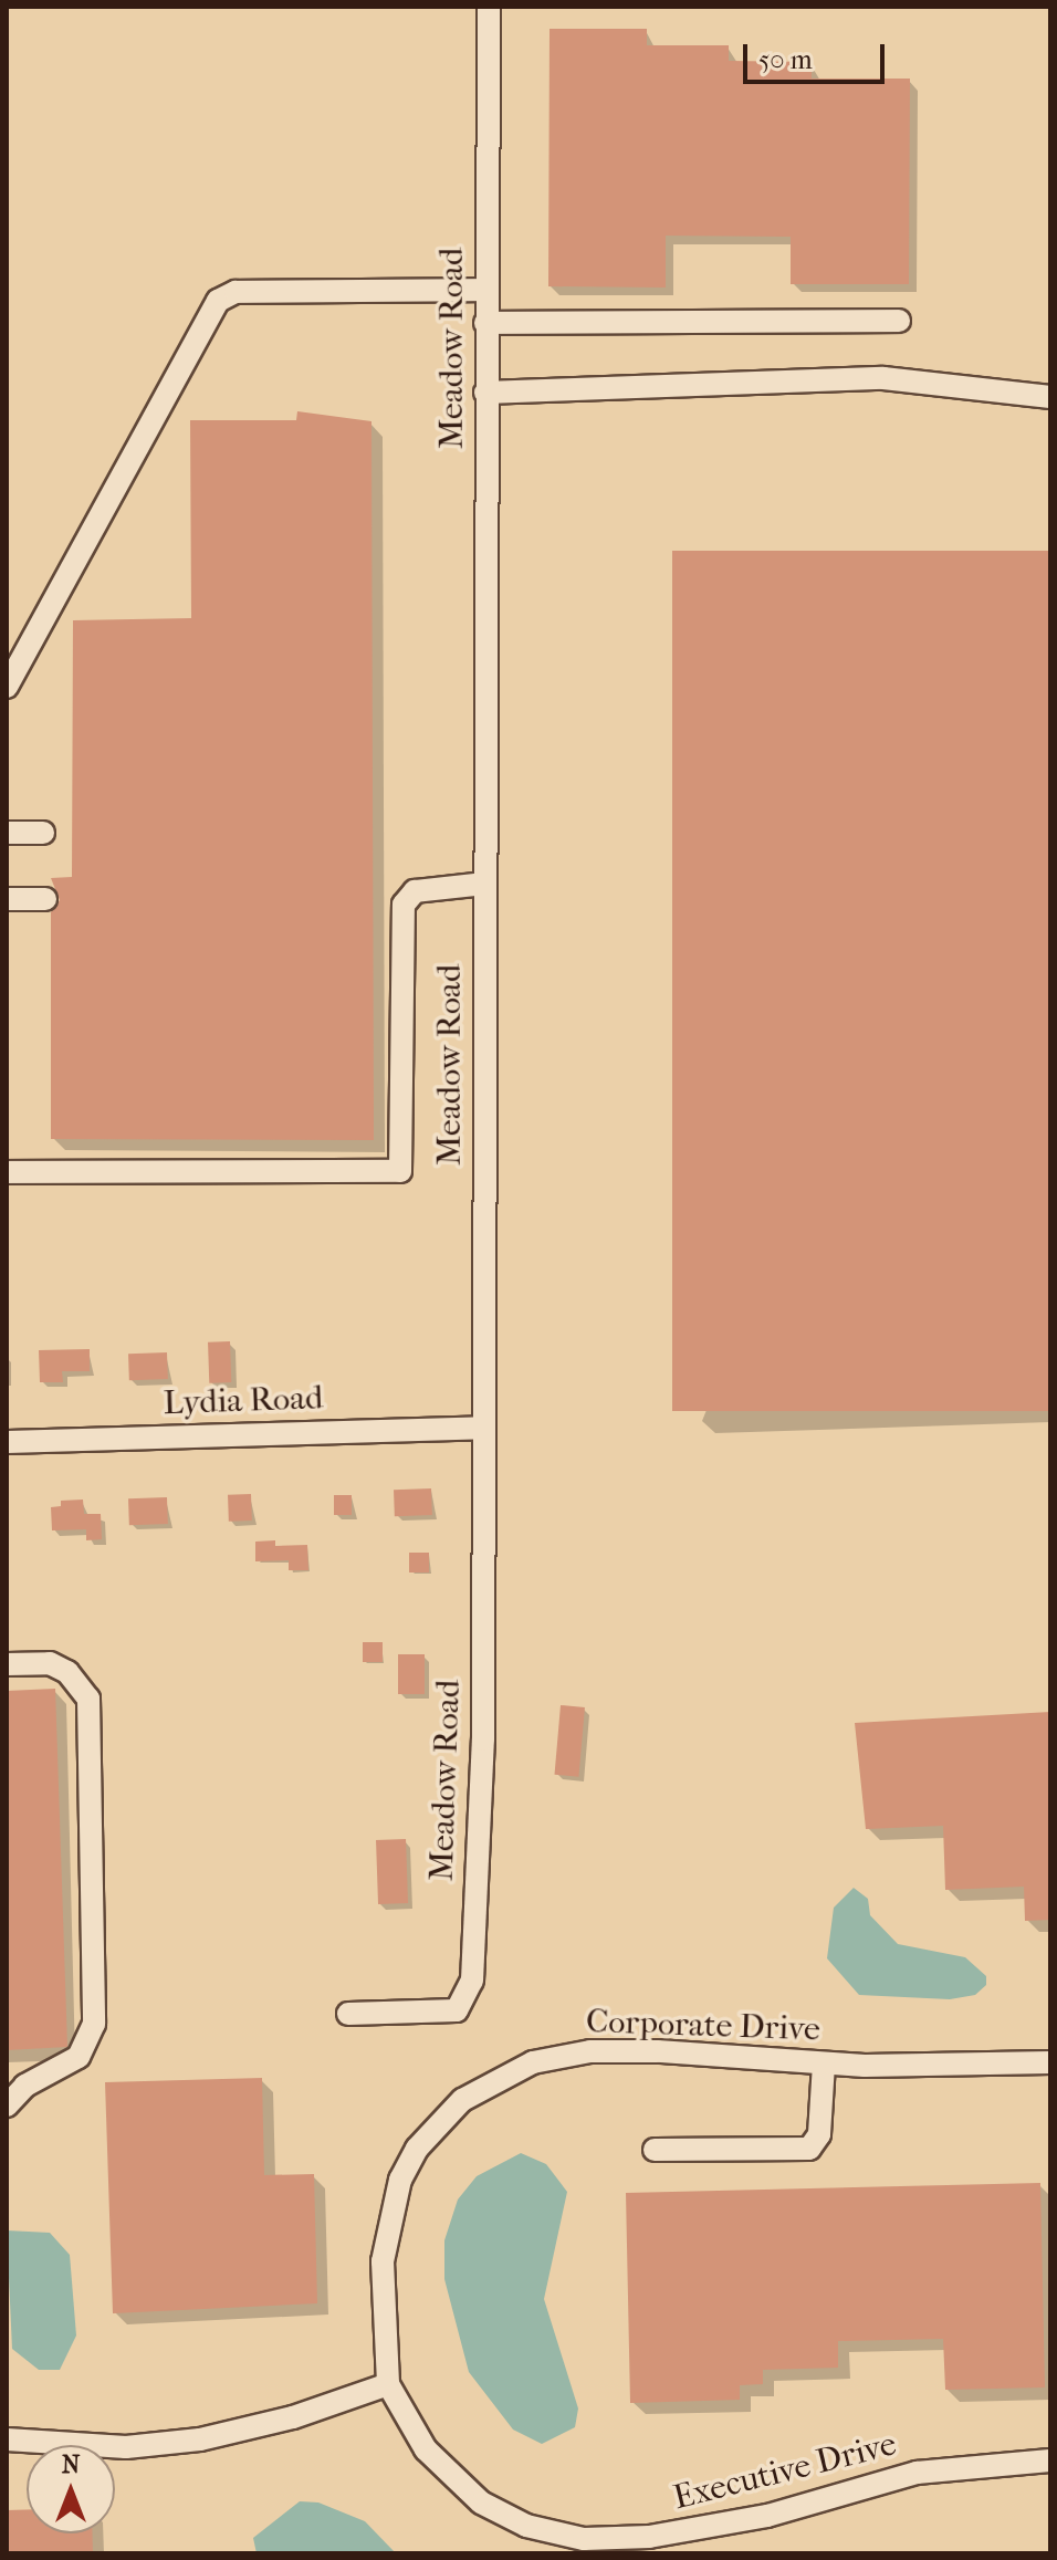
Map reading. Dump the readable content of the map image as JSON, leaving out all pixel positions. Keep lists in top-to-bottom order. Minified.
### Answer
{"streets":{"street":["Meadow Road","Lydia Road","Corporate Drive","Executive Drive"]},"crossings":[["Meadow Road","Lydia Road"],["Corporate Drive","Executive Drive"]],"scale_bar":"50 m","north":"top"}
